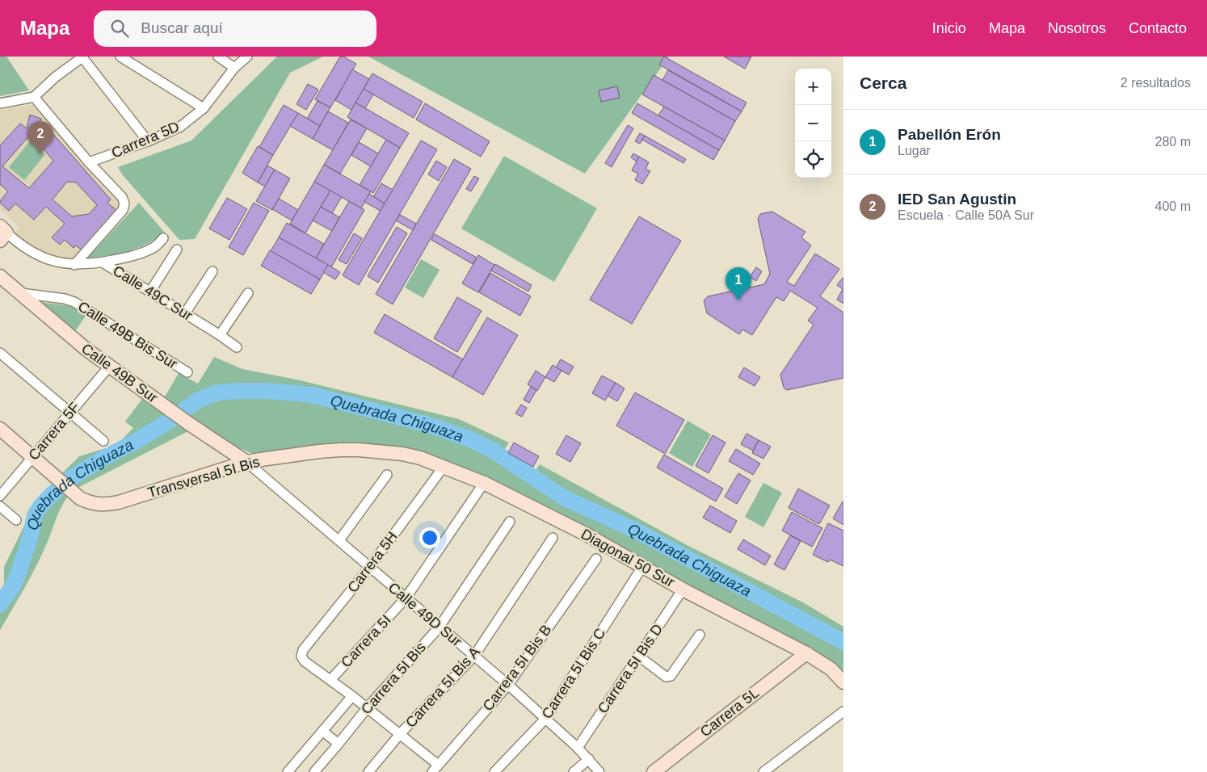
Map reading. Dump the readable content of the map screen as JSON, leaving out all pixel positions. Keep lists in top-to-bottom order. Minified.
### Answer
{"streets":{"street":["Carrera 5D","Calle 49C Sur","Calle 49B Bis Sur","Calle 49B Sur","Carrera 5F","Transversal 5I Bis","Diagonal 50 Sur","Carrera 5H","Calle 49D Sur","Carrera 5I","Carrera 5I Bis B","Carrera 5I Bis D","Carrera 5I Bis C","Carrera 5I Bis","Carrera 5I Bis A","Carrera 5L"]},"crossings":[["Calle 49B Bis Sur","Calle 49B Sur"],["Calle 49B Sur","Carrera 5F"],["Calle 49B Sur","Transversal 5I Bis"],["Calle 49B Sur","Calle 49D Sur"],["Carrera 5F","Transversal 5I Bis"],["Transversal 5I Bis","Diagonal 50 Sur"],["Transversal 5I Bis","Calle 49D Sur"],["Diagonal 50 Sur","Carrera 5H"],["Diagonal 50 Sur","Carrera 5I"],["Diagonal 50 Sur","Carrera 5I Bis D"],["Diagonal 50 Sur","Carrera 5I Bis C"],["Diagonal 50 Sur","Carrera 5L"],["Carrera 5H","Calle 49D Sur"],["Carrera 5H","Carrera 5I"],["Calle 49D Sur","Carrera 5I"],["Calle 49D Sur","Carrera 5I Bis B"],["Calle 49D Sur","Carrera 5I Bis D"],["Calle 49D Sur","Carrera 5I Bis C"],["Calle 49D Sur","Carrera 5I Bis"],["Calle 49D Sur","Carrera 5I Bis A"]],"water":["Quebrada Chiguaza"],"page":{"header":"Mapa","search":"Buscar aquí","nav":["Inicio","Mapa","Nosotros","Contacto"],"heading":["Cerca","2 resultados"],"map_buttons":["+","−"],"list":[{"mark":"1","name":"Pabellón Erón","note":"Lugar","value":"280 m"},{"mark":"2","name":"IED San Agustin","note":"Escuela · Calle 50A Sur","value":"400 m"}],"pins":["2","1"]}}
